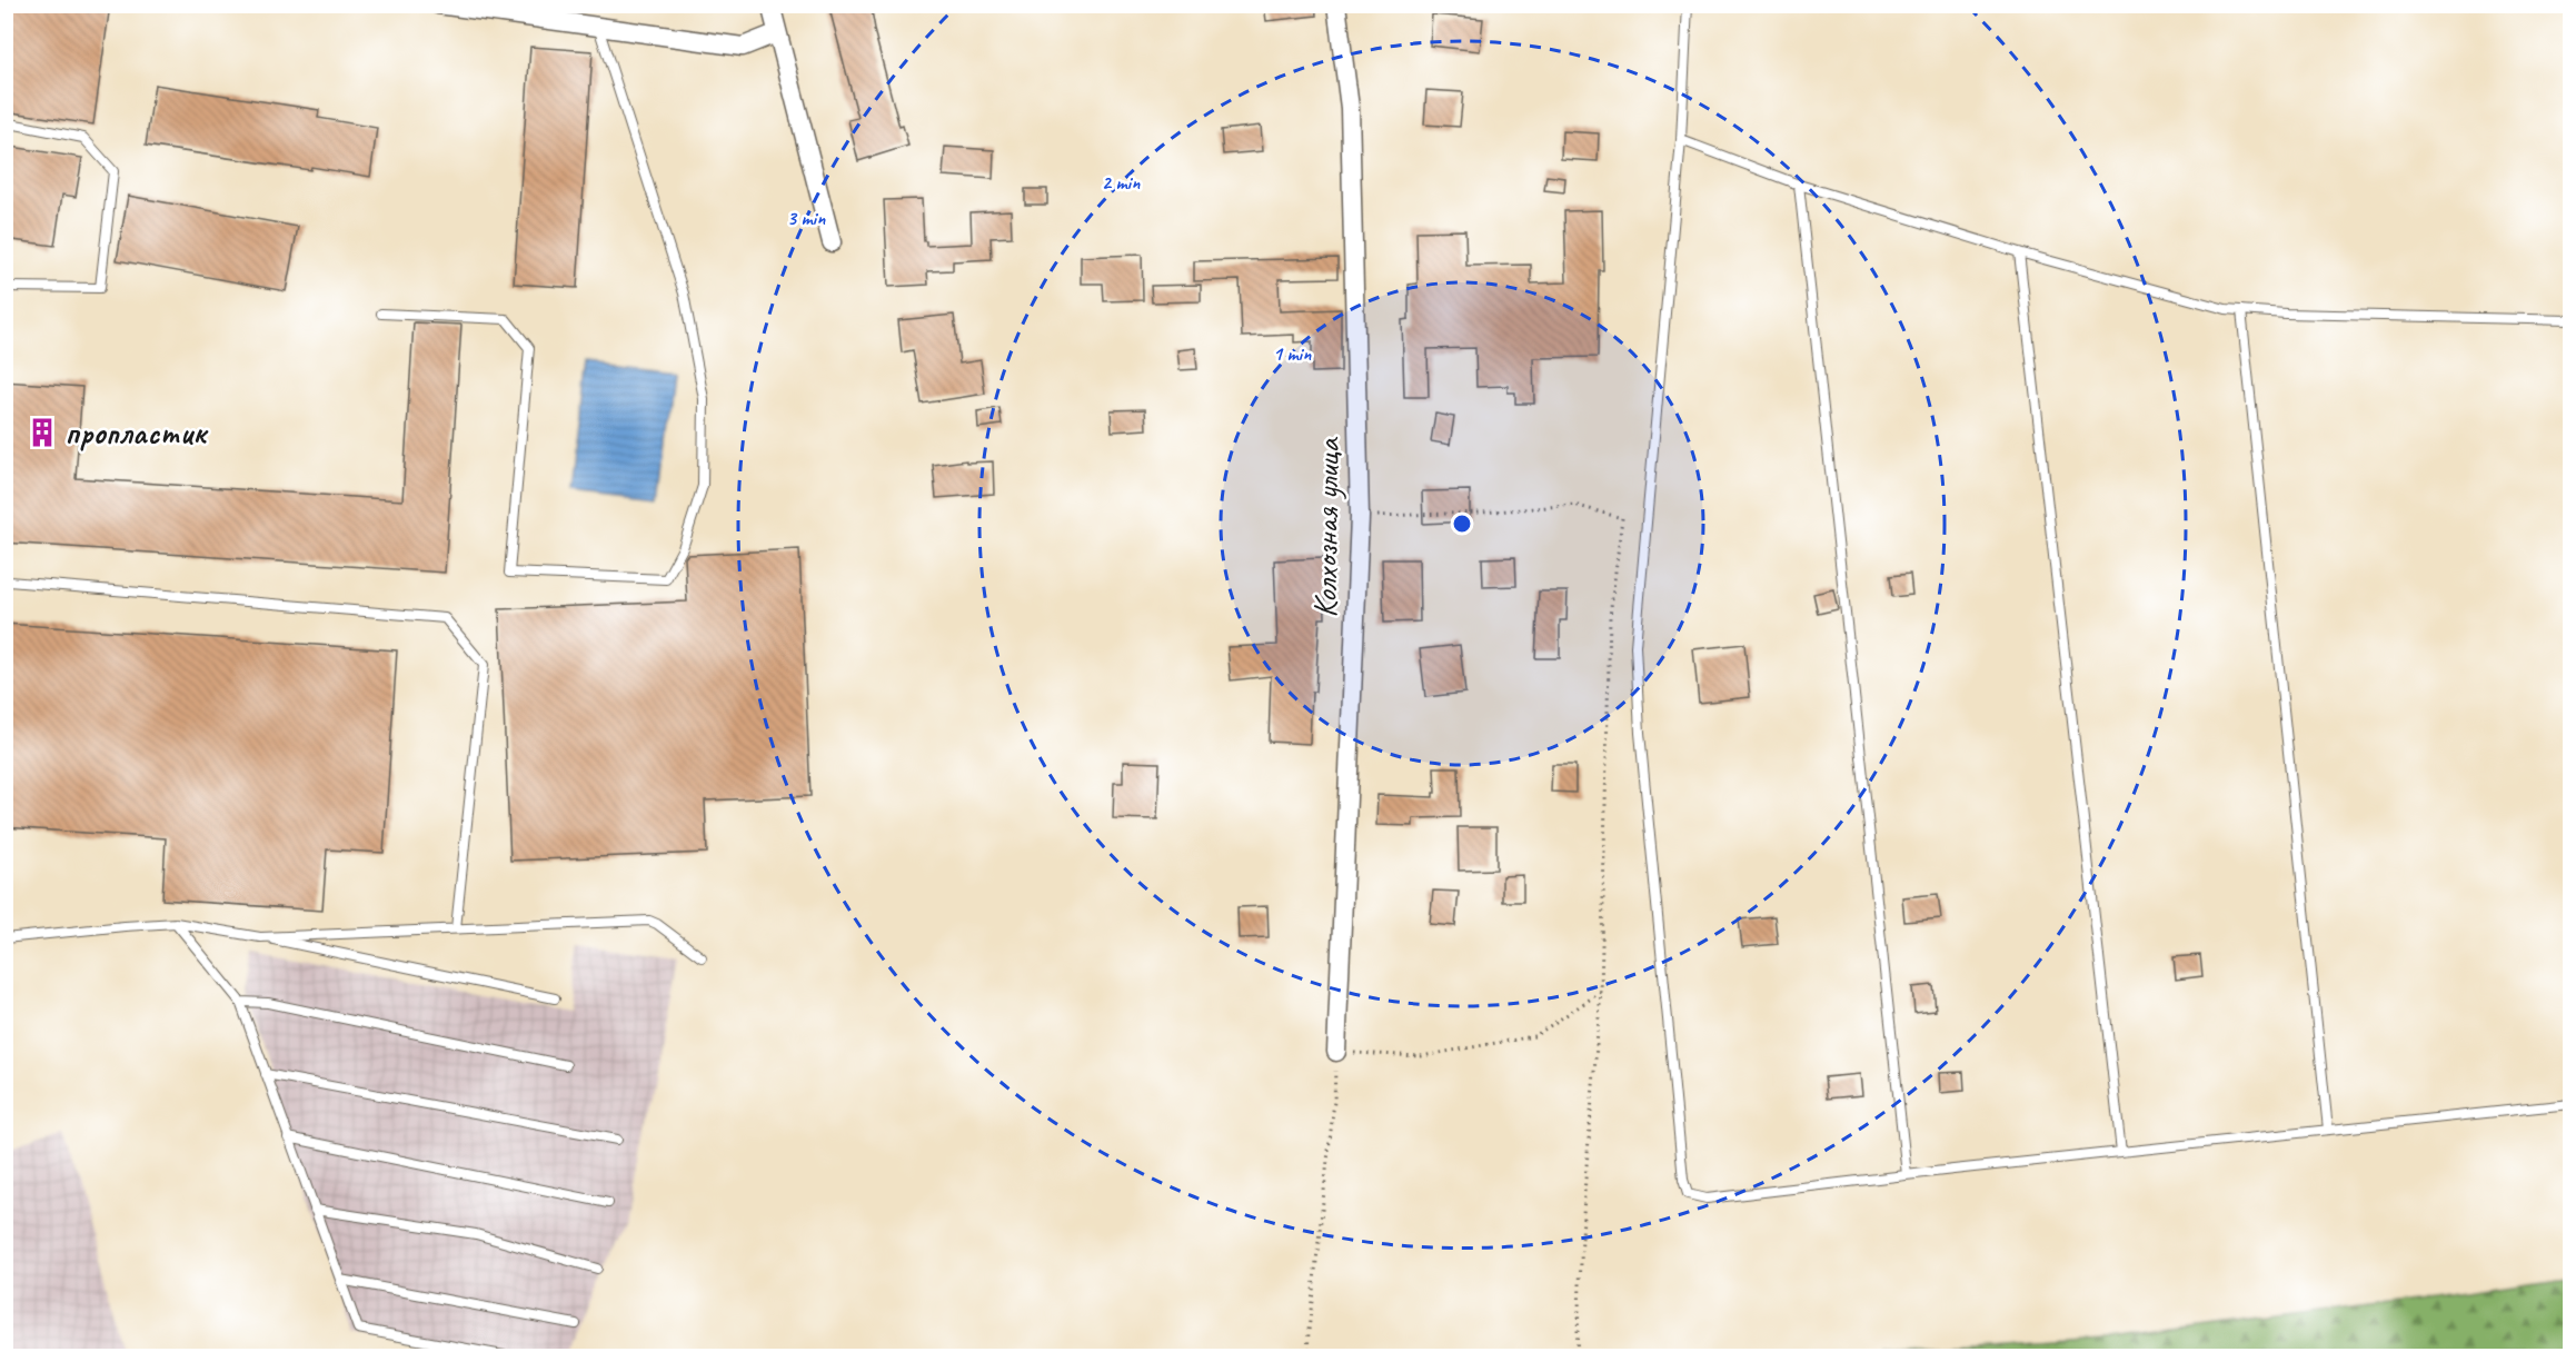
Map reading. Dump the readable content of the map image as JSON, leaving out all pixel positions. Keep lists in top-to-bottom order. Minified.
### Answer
{"streets":{"street":["Колхозная улица"]},"places":{"building":["пропластик"]},"rings":["2 min","3 min","1 min"]}
